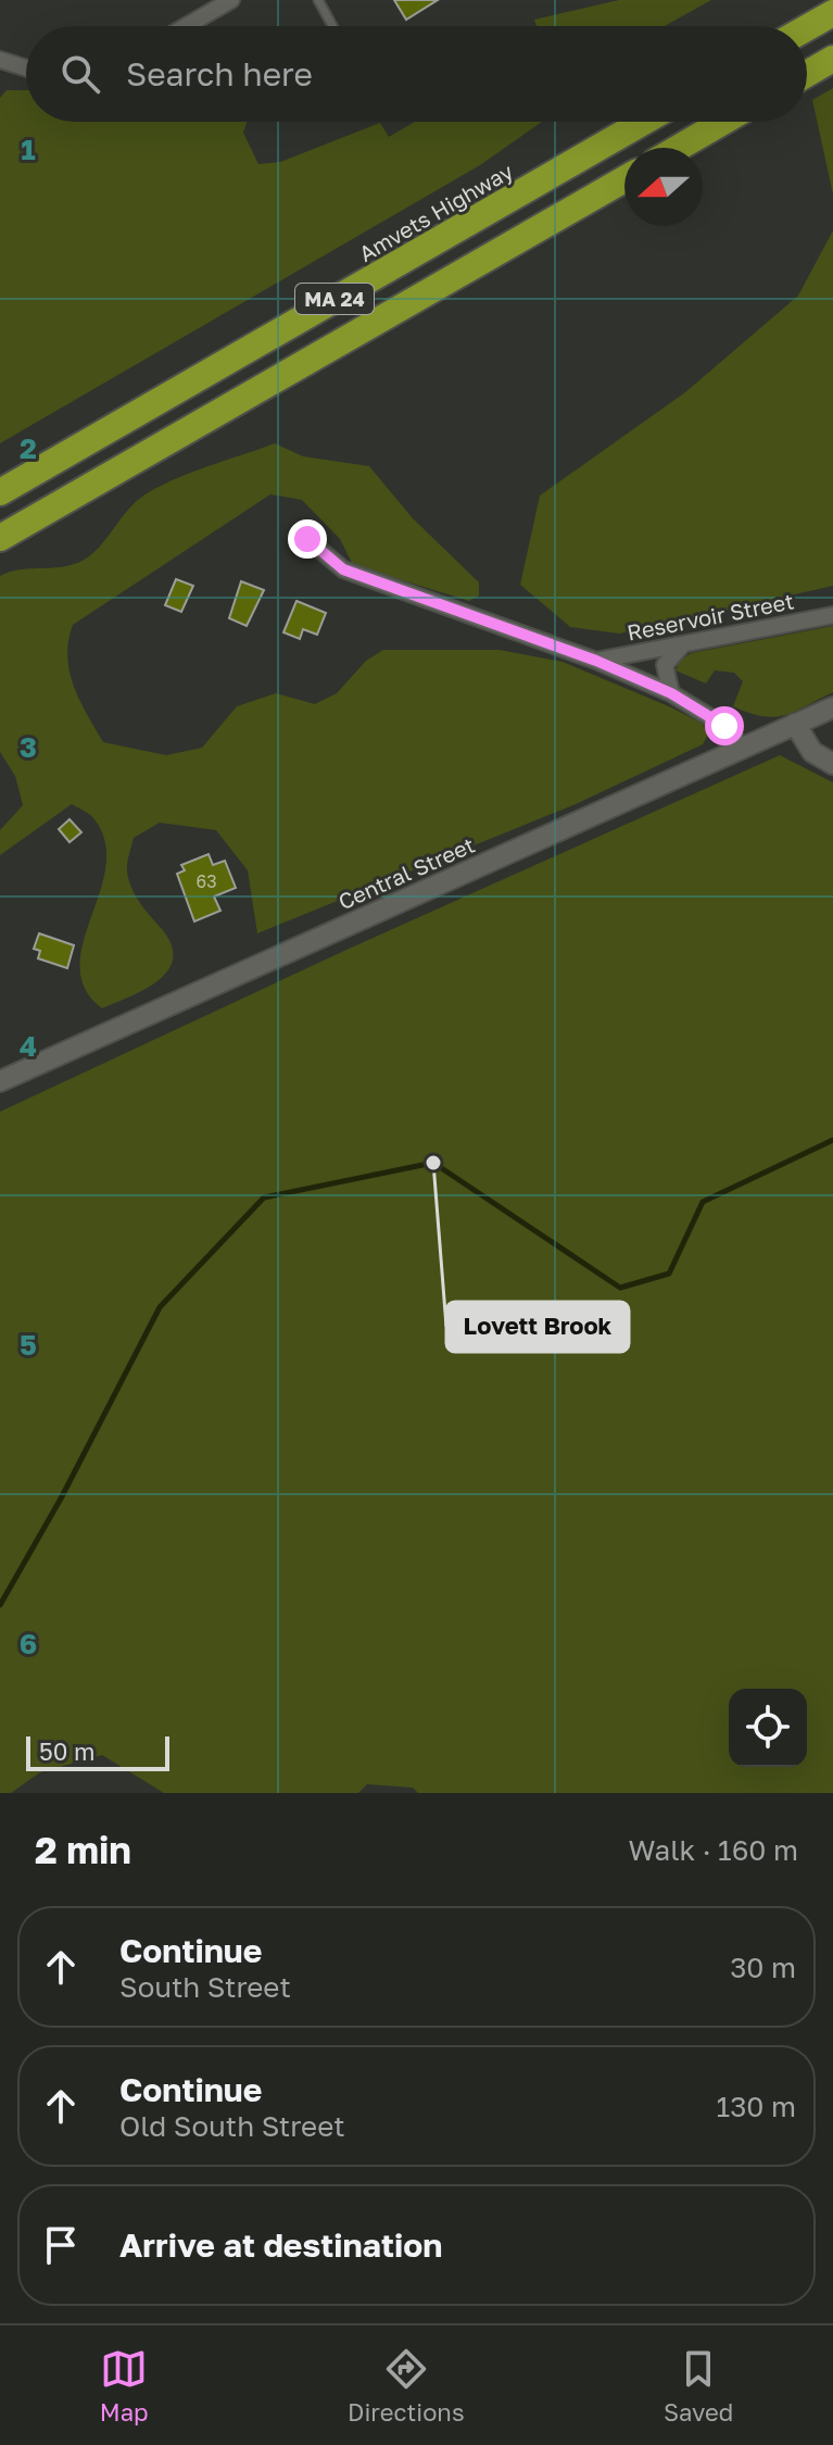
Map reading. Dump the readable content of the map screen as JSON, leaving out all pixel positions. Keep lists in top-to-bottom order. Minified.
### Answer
{"streets":{"highway":["Amvets Highway","MA 24"],"street":["Reservoir Street","Central Street"]},"places":["Lovett Brook"],"house_numbers":["63"],"scale_bar":"50 m","north":"left","page":{"search":"Search here","scale":"50 m","heading":["2 min","Walk · 160 m"],"list":[["Continue","South Street","30 m"],["Continue","Old South Street","130 m"],"Arrive at destination"],"nav":["Map","Directions","Saved"]},"grid":{"rows":["1","2","3","4","5","6"]}}
